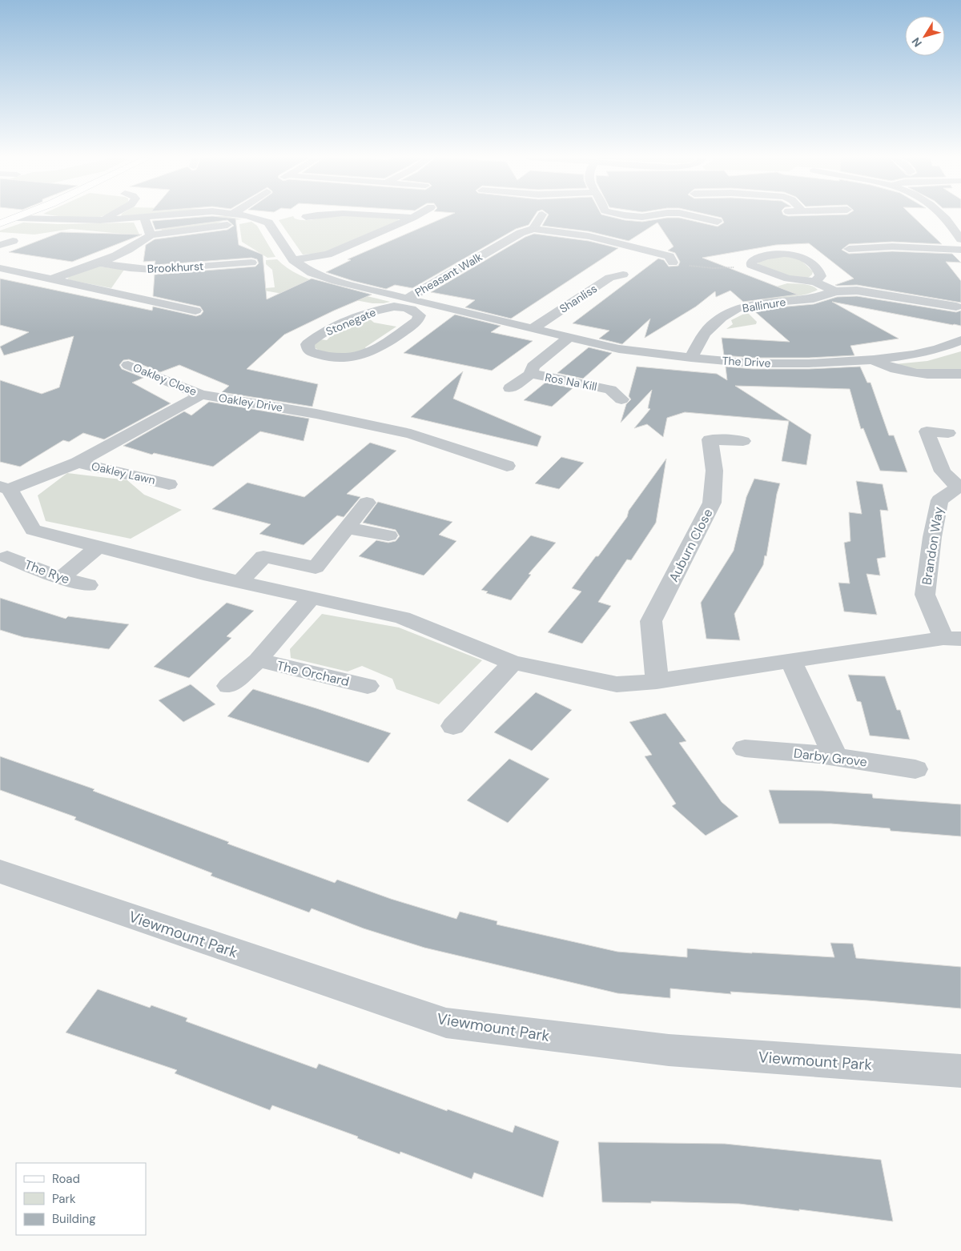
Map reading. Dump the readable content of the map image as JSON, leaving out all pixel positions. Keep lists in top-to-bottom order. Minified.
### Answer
{"streets":{"street":["Brookhurst","Pheasant Walk","Shanliss","Ballinure","Stonegate","The Drive","Oakley Close","Ros Na Kill","Oakley Drive","Oakley Lawn","Auburn Close","Brandon Way","The Rye","The Orchard","Darby Grove","Viewmount Park"]},"crossings":[["Pheasant Walk","Stonegate"],["Pheasant Walk","The Drive"],["Shanliss","The Drive"],["Ballinure","The Drive"],["Stonegate","The Drive"],["The Drive","Ros Na Kill"],["Oakley Close","Oakley Drive"],["Oakley Drive","Oakley Lawn"]],"legend":["Road","Park","Building"],"north":"bottom left"}
